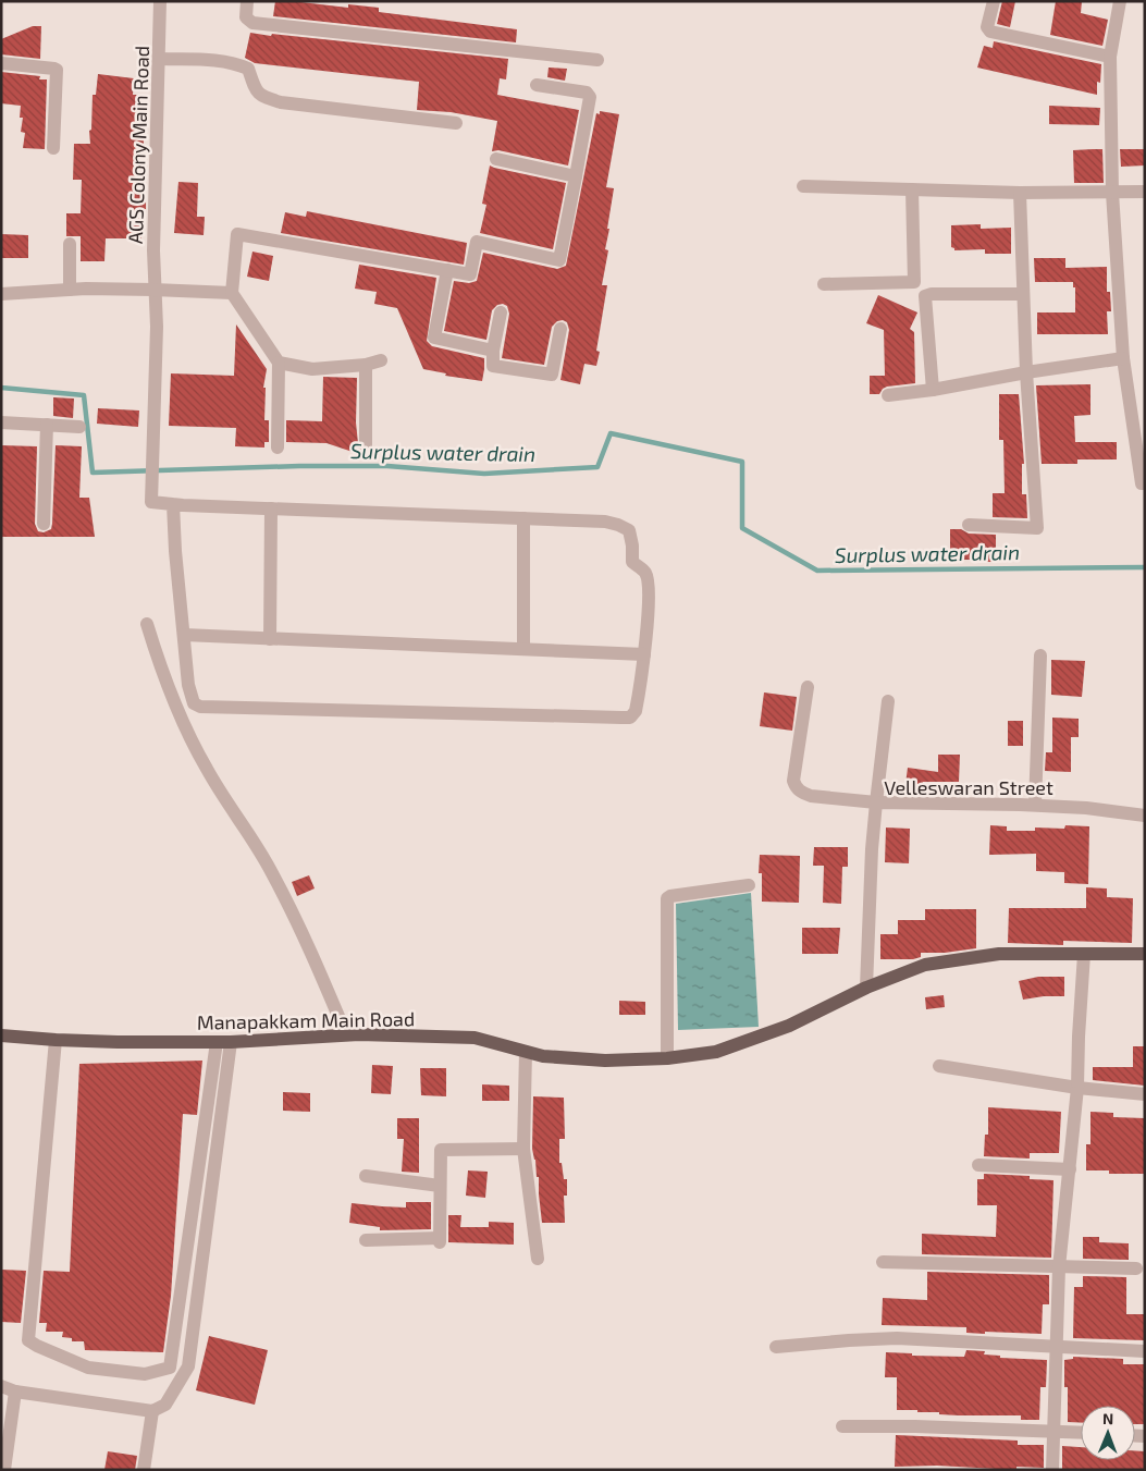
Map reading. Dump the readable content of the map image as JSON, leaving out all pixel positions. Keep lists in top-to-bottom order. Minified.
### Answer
{"streets":{"main road":["Manapakkam Main Road"],"street":["AGS Colony Main Road","Velleswaran Street"]},"crossings":[["Velleswaran Street","Manapakkam Main Road"]],"water":["Surplus water drain"],"north":"top"}
